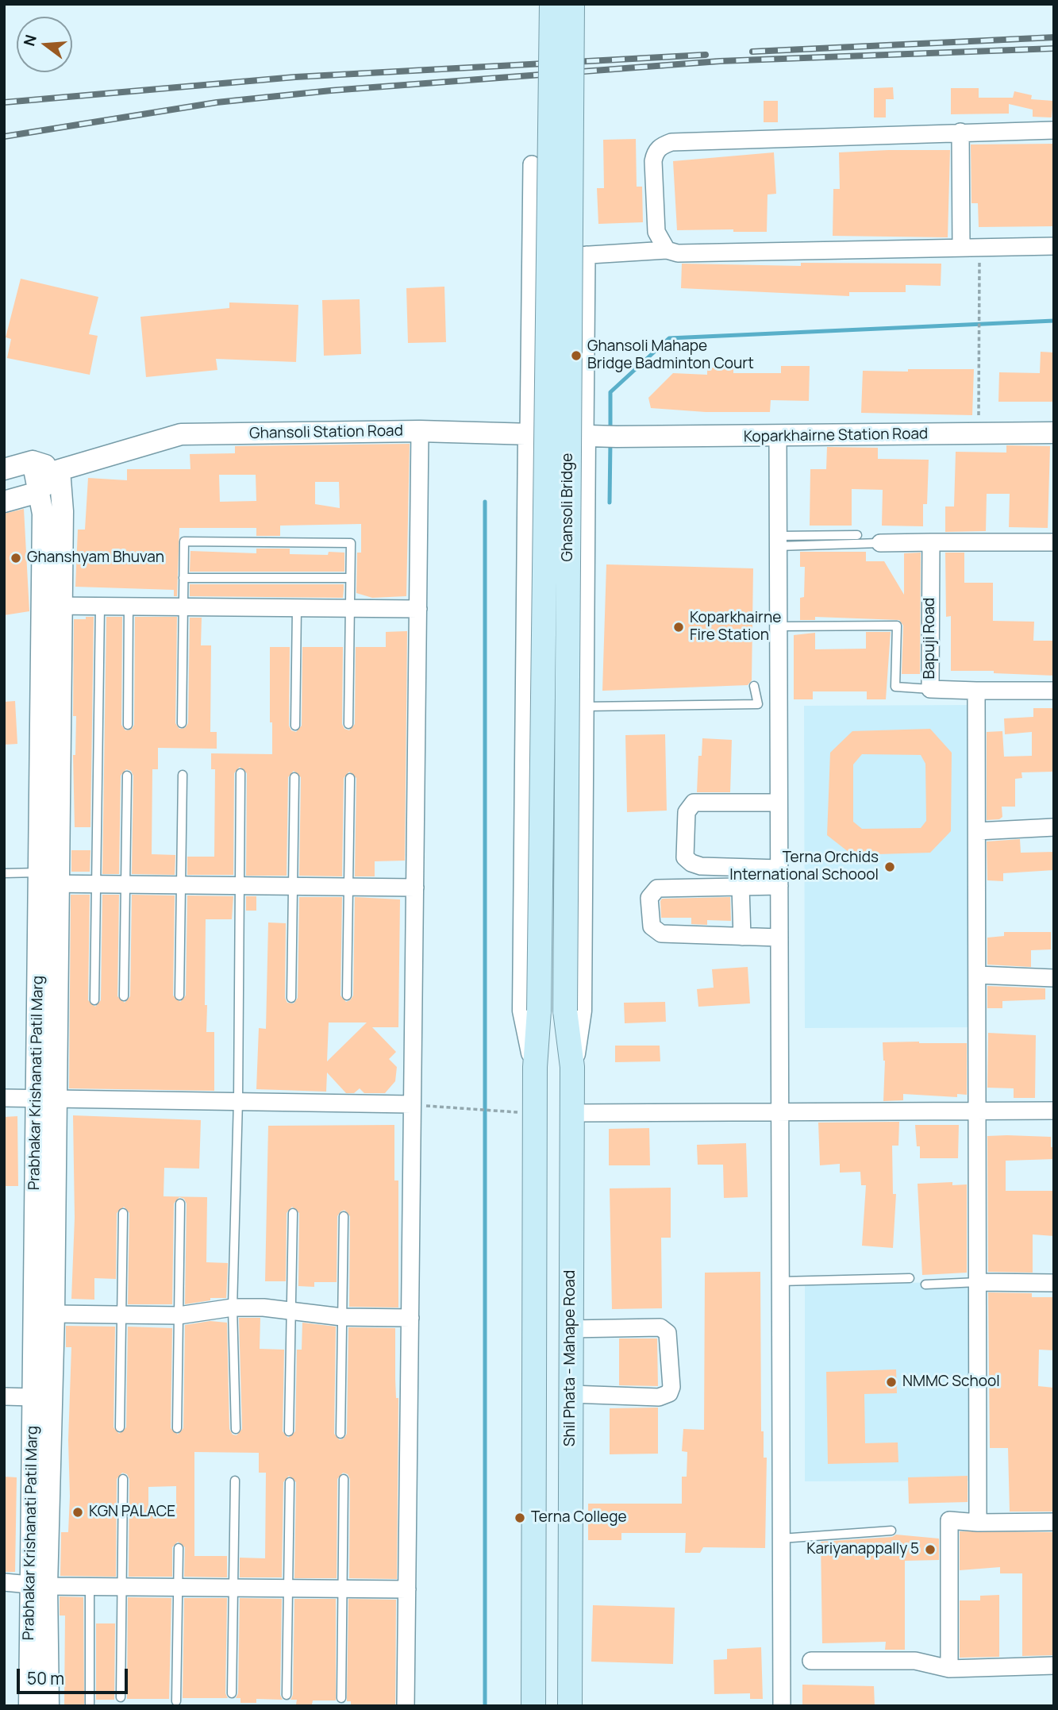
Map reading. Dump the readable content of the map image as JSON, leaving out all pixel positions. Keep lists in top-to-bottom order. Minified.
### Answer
{"streets":{"main road":["Ghansoli Bridge","Shil Phata - Mahape Road"],"street":["Ghansoli Station Road","Koparkhairne Station Road","Bapuji Road","Prabhakar Krishanati Patil Marg"]},"crossings":[["Ghansoli Station Road","Koparkhairne Station Road"],["Ghansoli Station Road","Prabhakar Krishanati Patil Marg"],["Ghansoli Bridge","Shil Phata - Mahape Road"]],"places":["Ghansoli Mahape Bridge Badminton Court","Ghanshyam Bhuvan","Koparkhairne Fire Station","Terna Orchids International Schoool","NMMC School","KGN PALACE","Terna College","Kariyanappally 5"],"scale_bar":"50 m","north":"left"}
